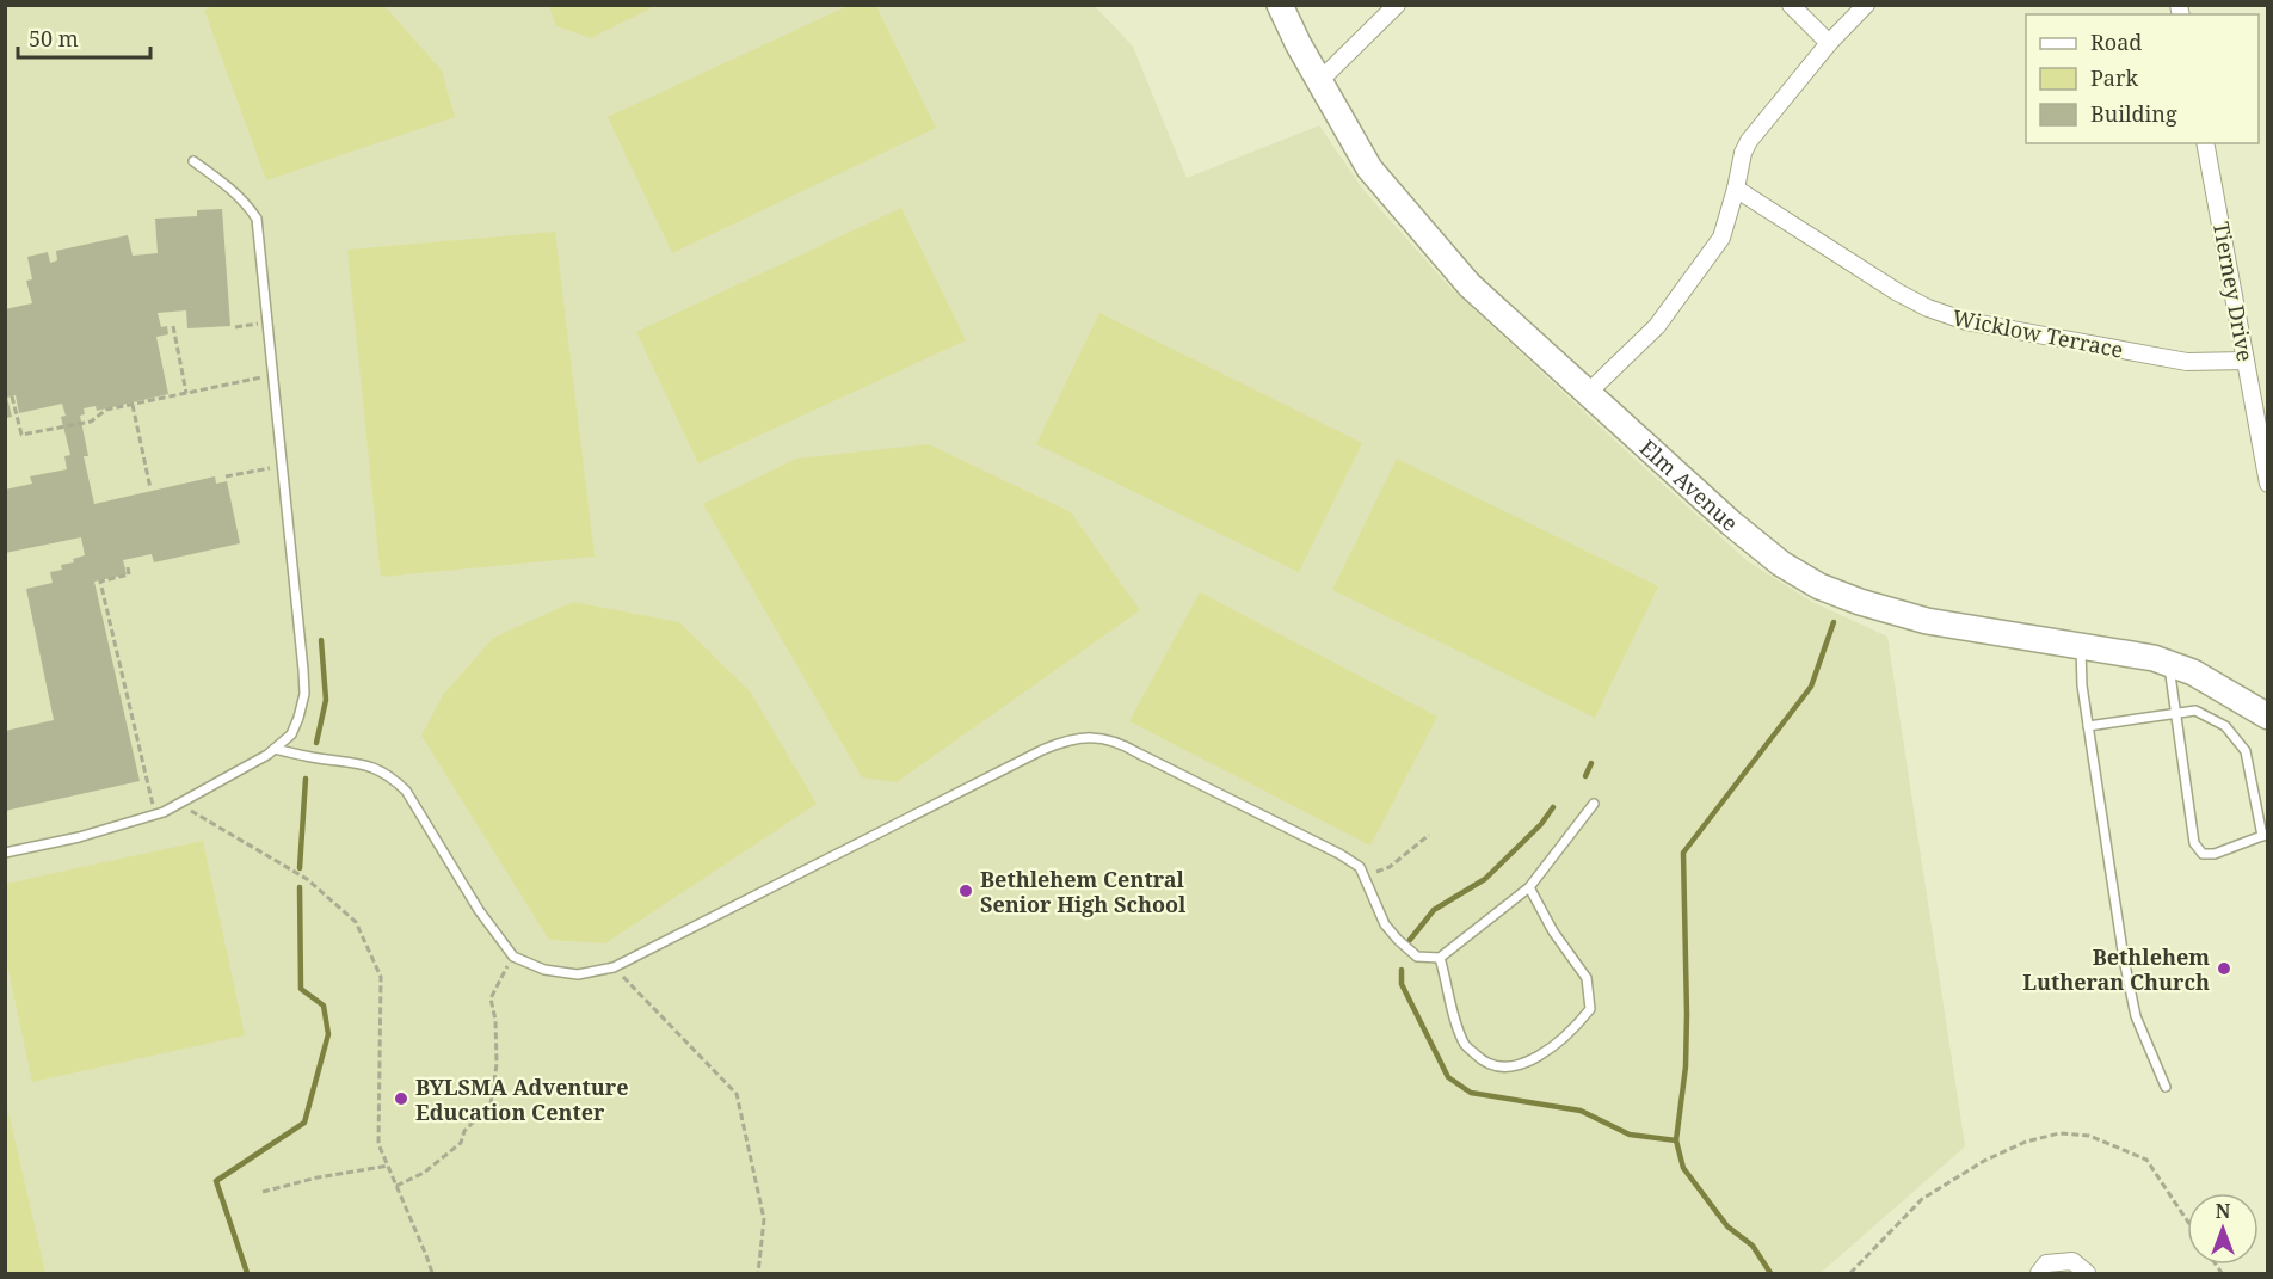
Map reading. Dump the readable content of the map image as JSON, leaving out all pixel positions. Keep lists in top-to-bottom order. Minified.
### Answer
{"streets":{"main road":["Elm Avenue"],"street":["Tierney Drive","Wicklow Terrace"]},"crossings":[["Tierney Drive","Wicklow Terrace"]],"places":["Bethlehem Central Senior High School","Bethlehem Lutheran Church","BYLSMA Adventure Education Center"],"legend":["Road","Park","Building"],"scale_bar":"50 m","north":"top"}
